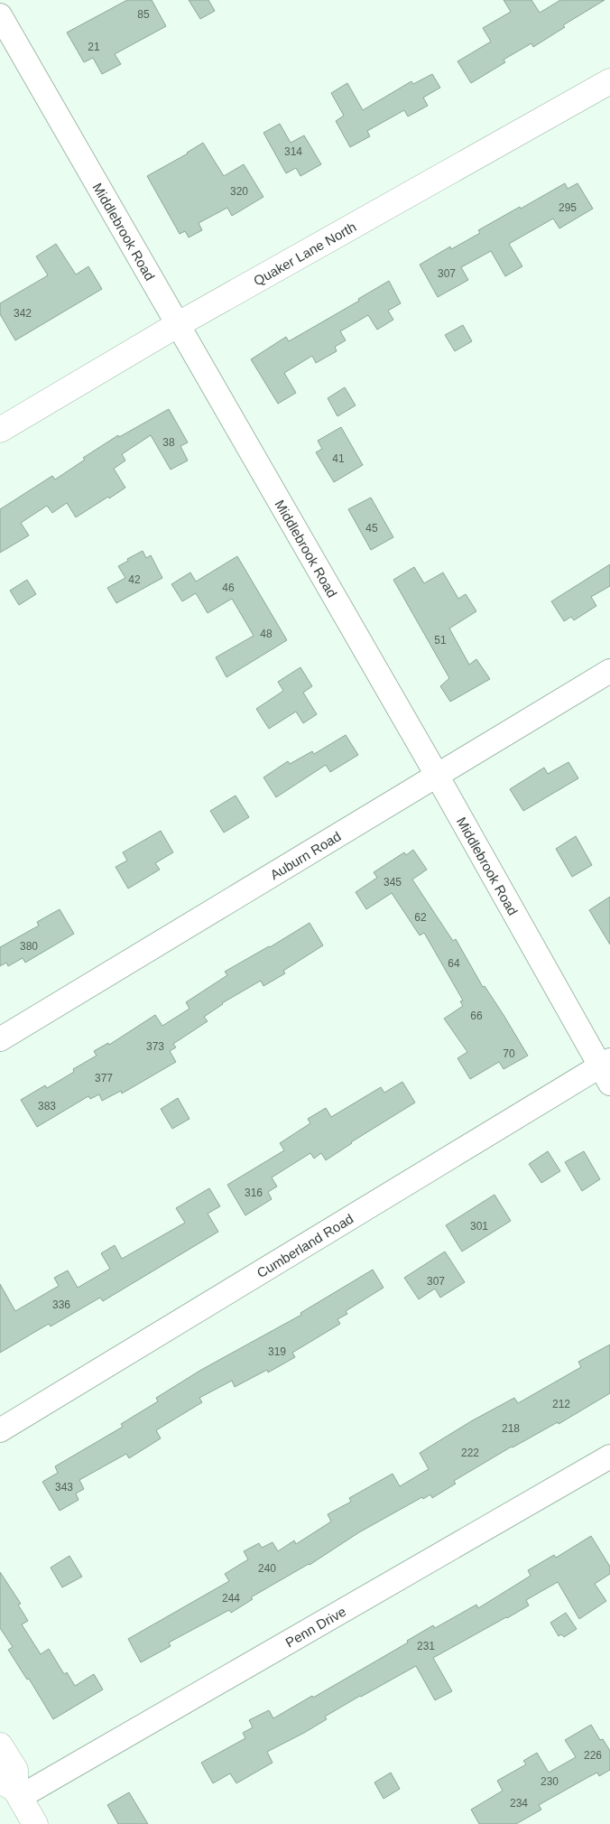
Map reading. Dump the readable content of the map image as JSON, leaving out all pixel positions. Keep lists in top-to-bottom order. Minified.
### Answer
{"streets":{"street":["Middlebrook Road","Quaker Lane North","Auburn Road","Cumberland Road","Penn Drive"]},"crossings":[["Middlebrook Road","Quaker Lane North"],["Middlebrook Road","Auburn Road"],["Middlebrook Road","Cumberland Road"]],"house_numbers":["85","21","314","320","295","307","342","38","41","45","42","46","48","51","345","62","380","64","66","373","70","377","383","316","301","307","336","319","212","218","222","343","240","244","231","226","230","234"]}
